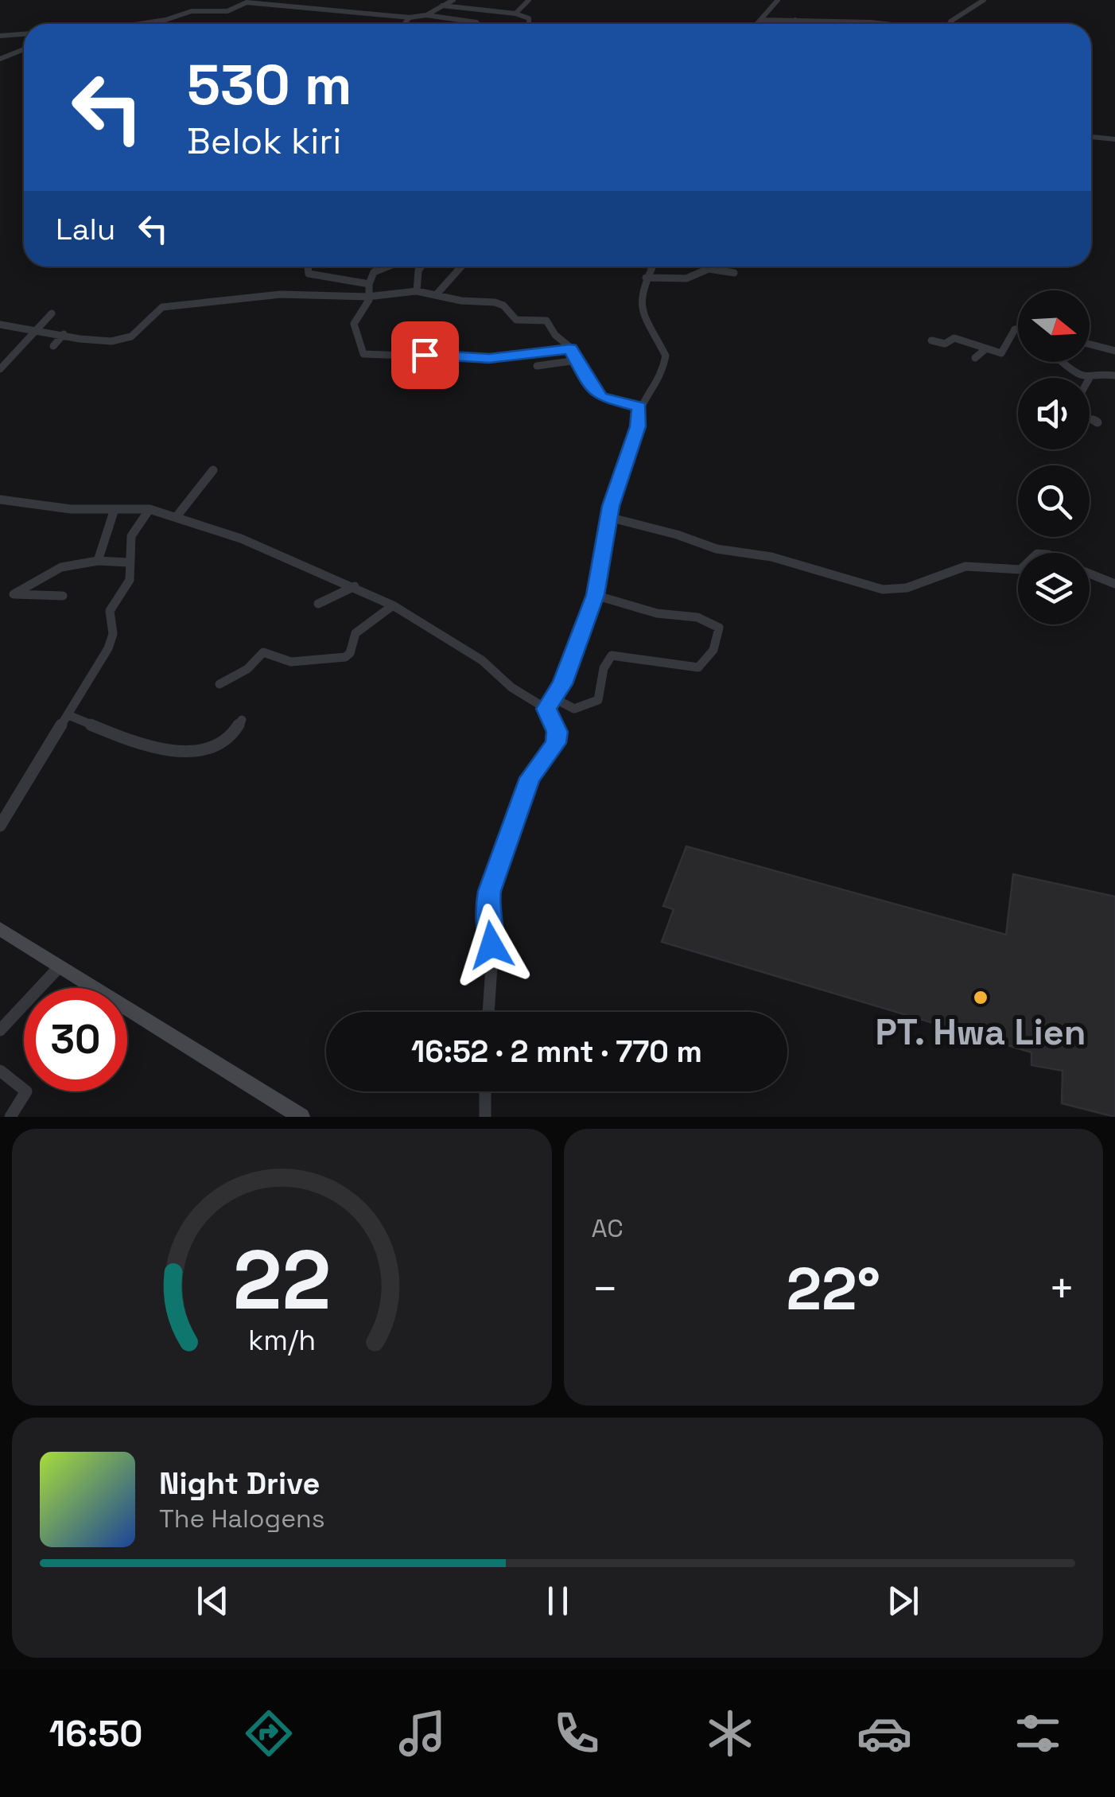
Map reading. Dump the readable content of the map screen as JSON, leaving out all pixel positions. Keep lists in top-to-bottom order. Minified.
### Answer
{"places":["PT. Hwa Lien"],"north":"right","page":{"turn":["530 m","Belok kiri"],"then":"Lalu","limit":"30","trip":"16:52 · 2 mnt · 770 m","tile":"AC","heat":["−","22°","+"],"song":["Night Drive","The Halogens"],"tabs":"16:50","gauge":["22","km/h"]}}
